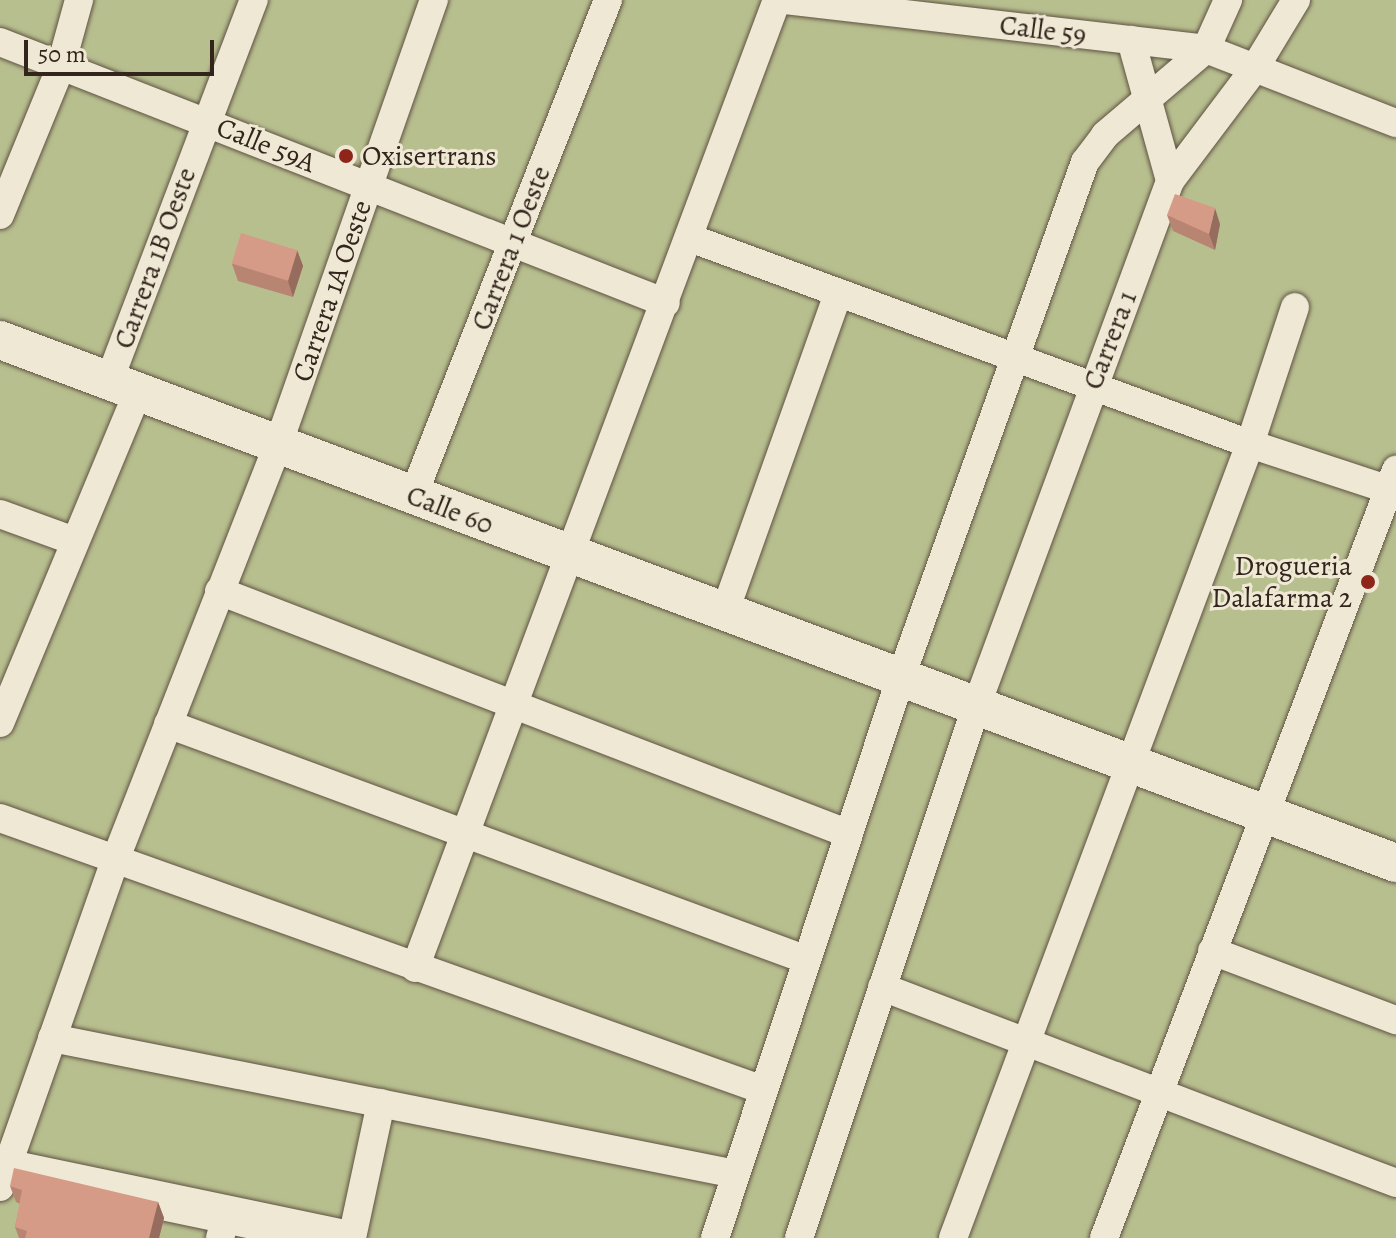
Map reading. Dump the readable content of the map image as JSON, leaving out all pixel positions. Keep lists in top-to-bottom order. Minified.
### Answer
{"streets":{"street":["Calle 59","Calle 59A","Carrera 1 Oeste","Carrera 1B Oeste","Carrera 1A Oeste","Carrera 1","Calle 60"]},"crossings":[["Calle 59","Carrera 1"],["Calle 59A","Carrera 1 Oeste"],["Calle 59A","Carrera 1B Oeste"],["Calle 59A","Carrera 1A Oeste"],["Carrera 1 Oeste","Calle 60"],["Carrera 1B Oeste","Calle 60"],["Carrera 1A Oeste","Calle 60"],["Carrera 1","Calle 60"]],"places":["Oxisertrans","Drogueria Dalafarma 2"],"scale_bar":"50 m"}
